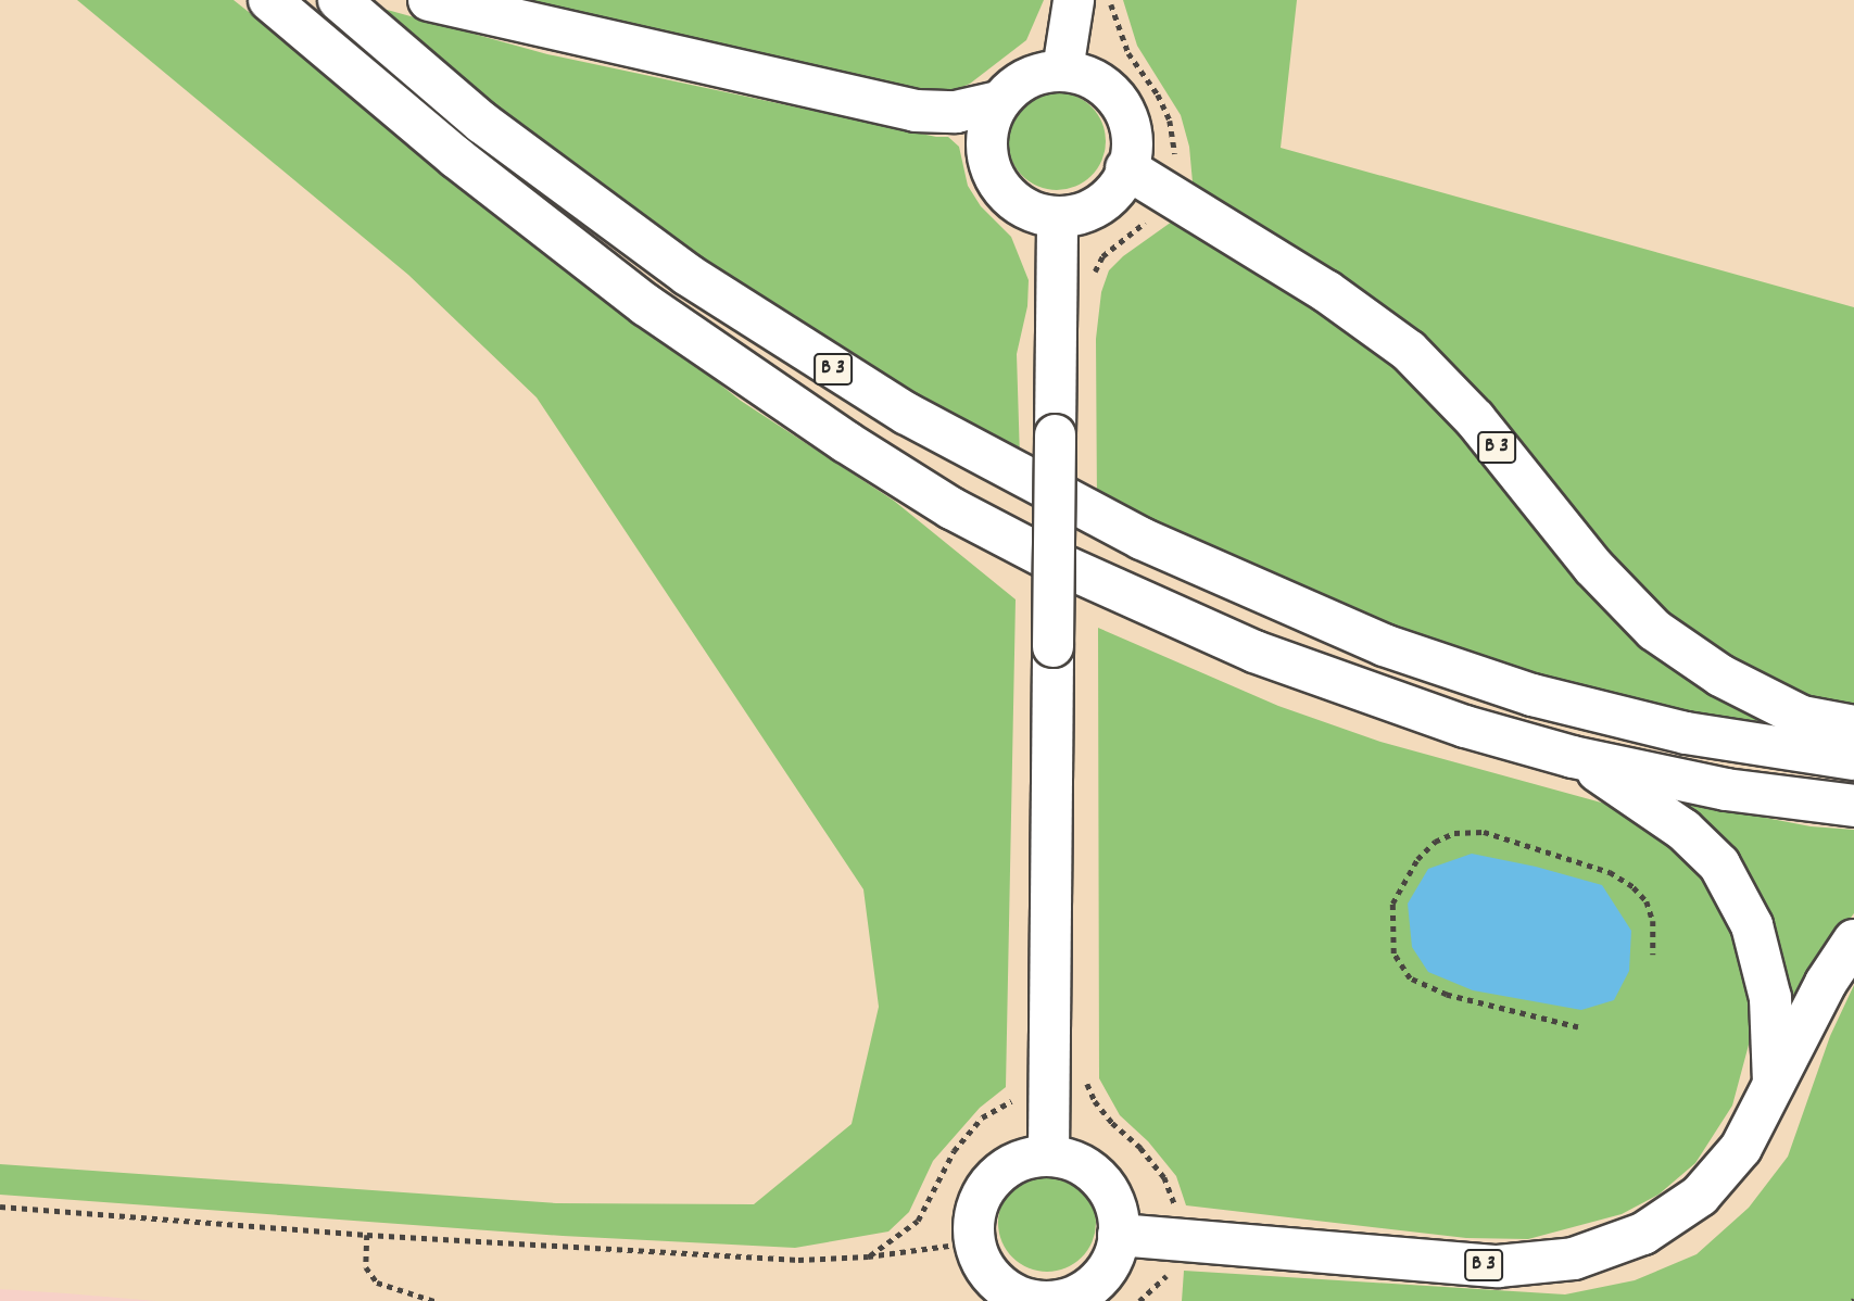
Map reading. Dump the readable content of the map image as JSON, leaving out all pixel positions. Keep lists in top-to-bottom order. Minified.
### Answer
{"streets":{"highway":["B 3"]}}
